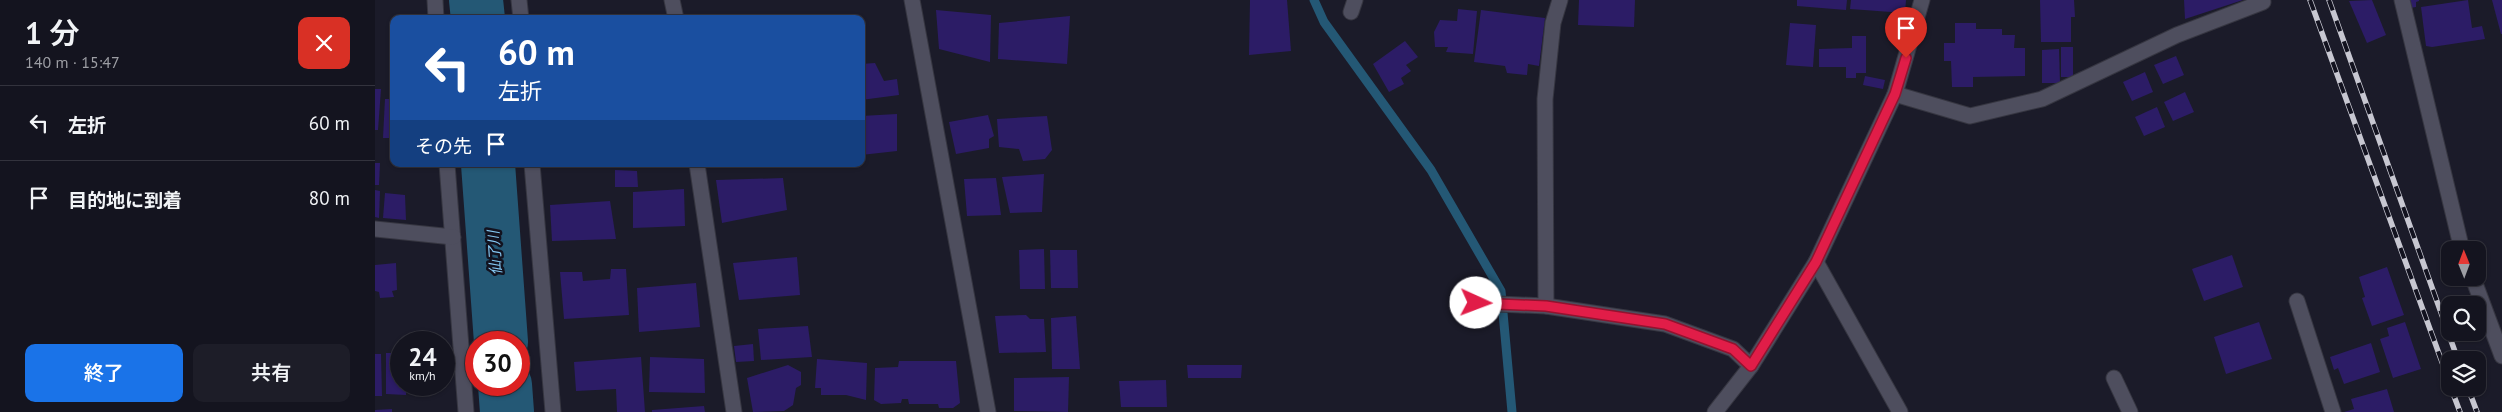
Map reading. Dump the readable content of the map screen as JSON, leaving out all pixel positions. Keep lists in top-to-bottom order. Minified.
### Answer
{"water":["仙了川"],"north":"top","page":{"heading":["1 分","140 m · 15:47"],"turn":["60 m","左折"],"list":[{"name":"左折","value":"60 m"},{"name":"目的地に到着","value":"80 m"}],"then":"その先","speed":"24 km/h","limit":"30","buttons":["終了","共有"]}}
